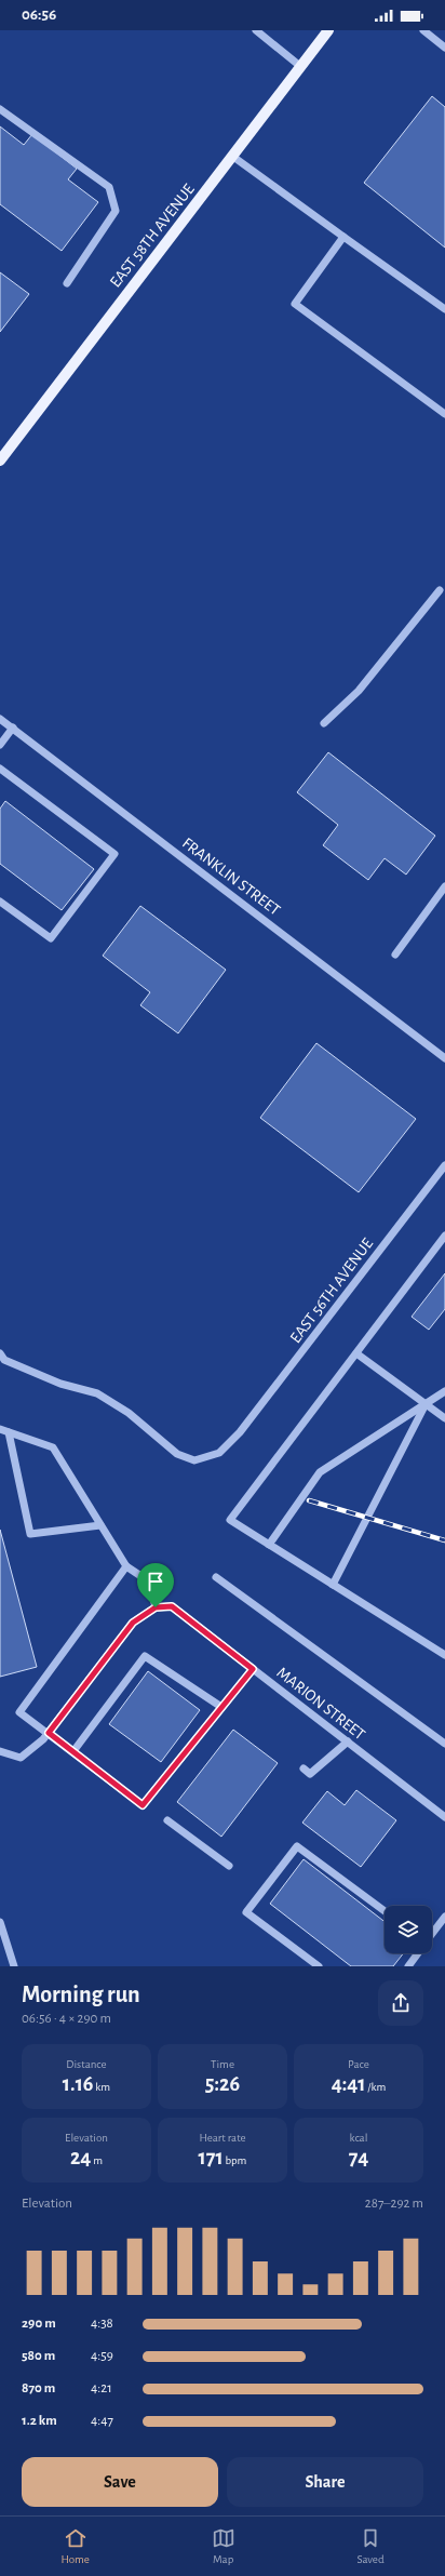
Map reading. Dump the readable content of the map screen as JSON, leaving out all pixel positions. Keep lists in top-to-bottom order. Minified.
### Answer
{"streets":{"main road":["EAST 58TH AVENUE"],"street":["FRANKLIN STREET","EAST 56TH AVENUE","MARION STREET"]},"page":{"status":"06:56","heading":["Morning run","06:56 · 4 × 290 m"],"stats":[["Distance","1.16 km"],["Time","5:26"],["Pace","4:41 /km"],["Elevation","24 m"],["Heart rate","171 bpm"],["kcal","74"]],"chart":["Elevation","287–292 m"],"list":[{"name":"290 m","note":"4:38"},{"name":"580 m","note":"4:59"},{"name":"870 m","note":"4:21"},{"name":"1.2 km","note":"4:47"}],"buttons":["Save","Share"],"tabs":["Home","Map","Saved"]}}
